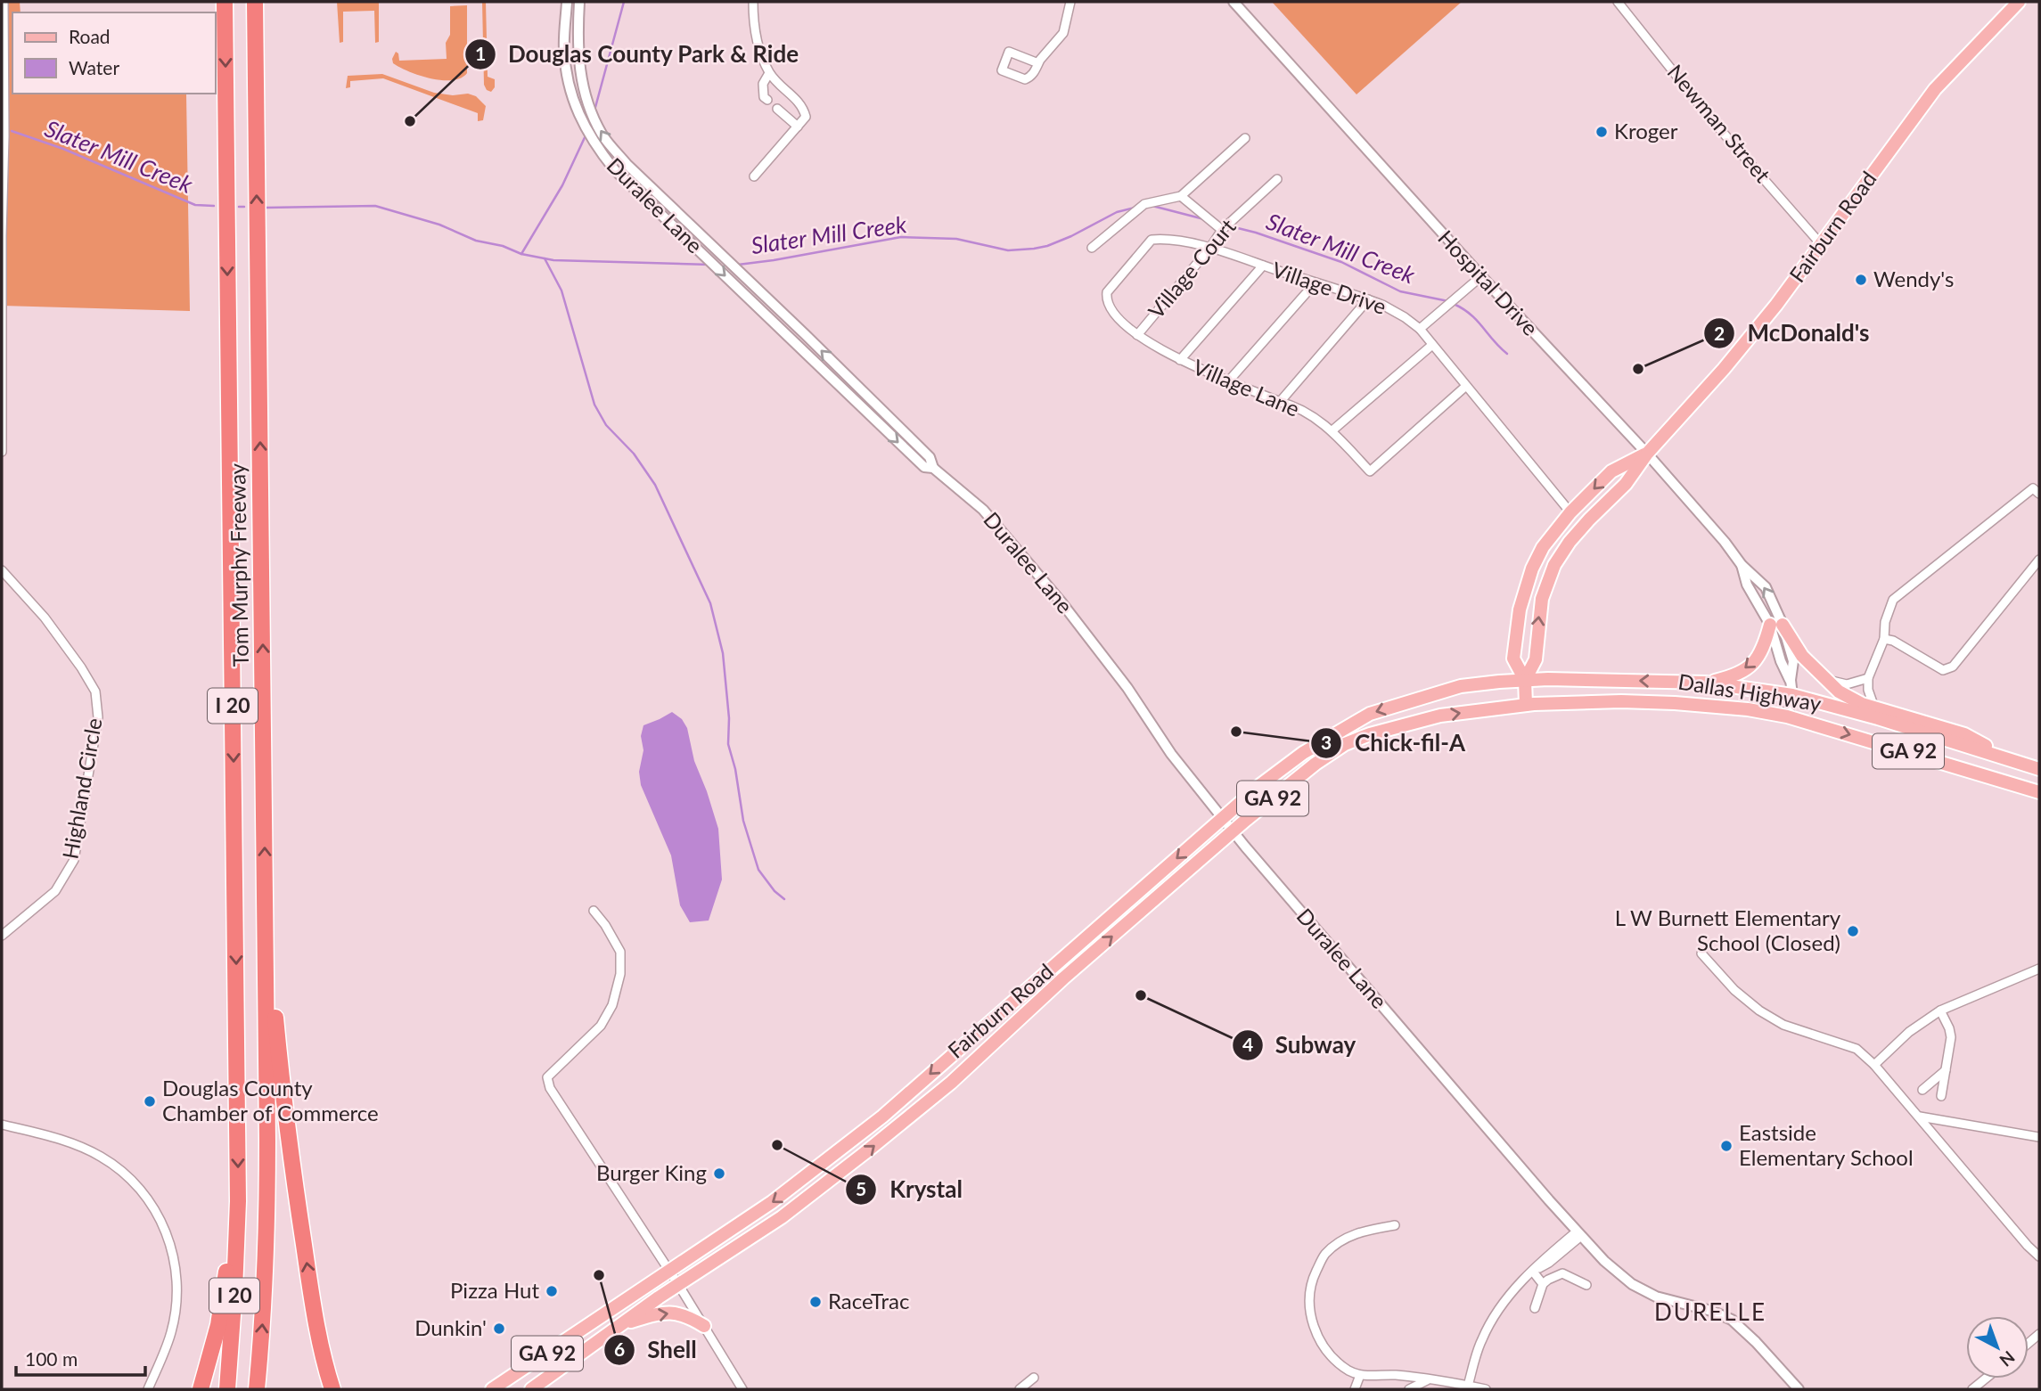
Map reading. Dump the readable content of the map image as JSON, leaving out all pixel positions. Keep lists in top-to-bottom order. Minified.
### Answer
{"streets":{"highway":["Tom Murphy Freeway","I 20"],"main road":["Fairburn Road","Dallas Highway","GA 92"],"street":["Newman Street","Duralee Lane","Village Court","Hospital Drive","Village Drive","Village Lane","Highland Circle"]},"crossings":[["Newman Street","Fairburn Road"],["Duralee Lane","Fairburn Road"],["Fairburn Road","Hospital Drive"],["Fairburn Road","Village Drive"],["Fairburn Road","Dallas Highway"],["Village Court","Village Drive"],["Village Court","Village Lane"],["Hospital Drive","Dallas Highway"],["Village Drive","Village Lane"]],"districts":["DURELLE"],"water":["Slater Mill Creek"],"places":["Douglas County Park & Ride","Kroger","Wendy's","McDonald's","Chick-fil-A","L W Burnett Elementary School (Closed)","Subway","Douglas County Chamber of Commerce","Krystal","Eastside Elementary School","Burger King","Shell","Pizza Hut","RaceTrac","Dunkin'"],"legend":["Road","Water"],"scale_bar":"100 m","north":"bottom right"}
